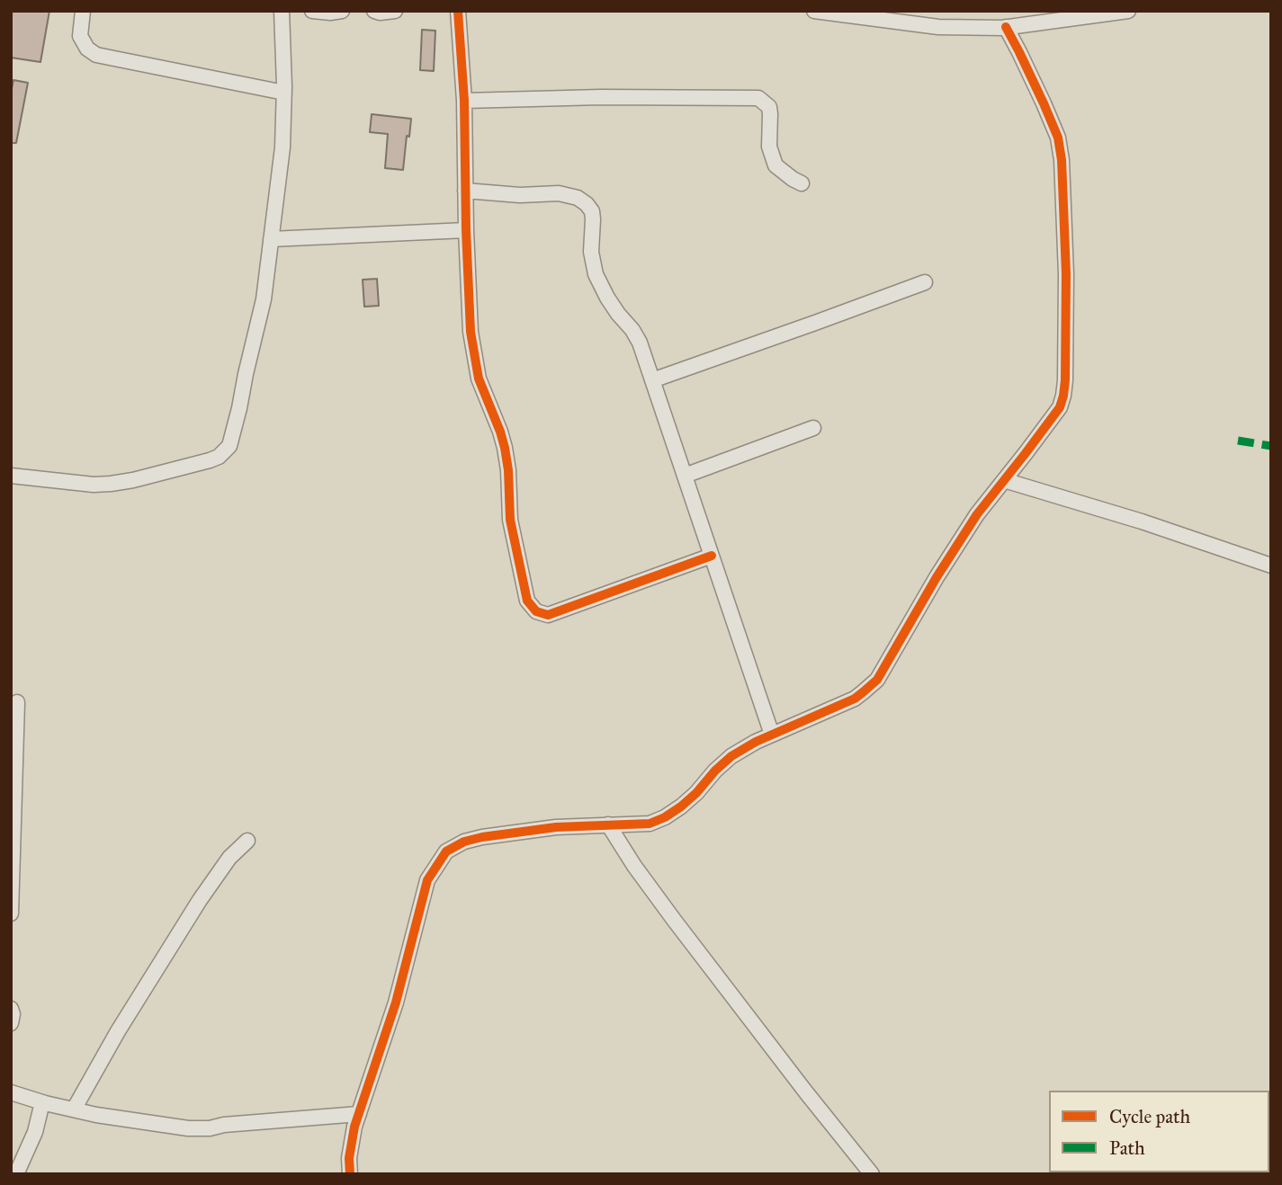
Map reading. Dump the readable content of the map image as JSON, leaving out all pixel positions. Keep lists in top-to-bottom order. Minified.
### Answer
{"legend":["Cycle path","Path"]}
